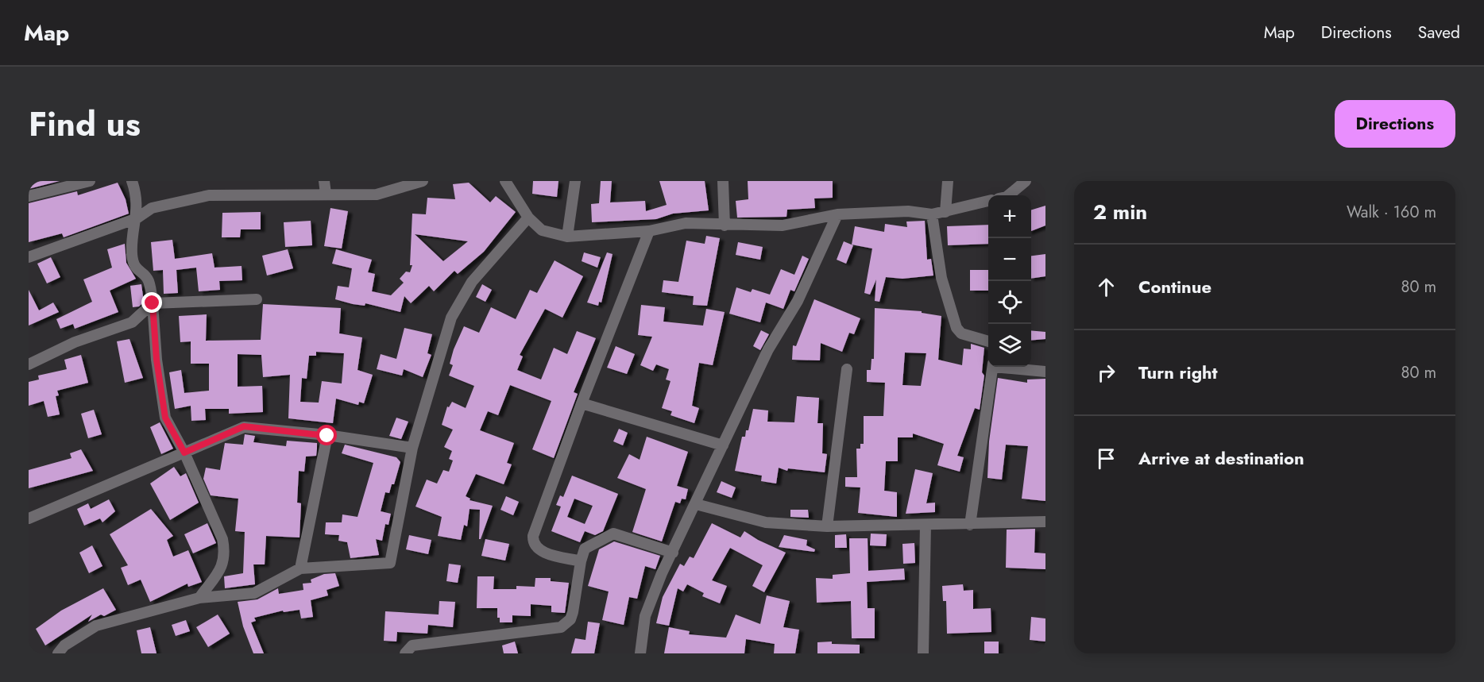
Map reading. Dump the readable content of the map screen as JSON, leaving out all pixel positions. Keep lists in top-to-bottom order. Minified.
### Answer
{"page":{"header":"Map","nav":["Map","Directions","Saved"],"title":"Find us","buttons":"Directions","heading":["2 min","Walk · 160 m"],"map_buttons":["+","−"],"list":[["Continue","80 m"],["Turn right","80 m"],"Arrive at destination"]}}
